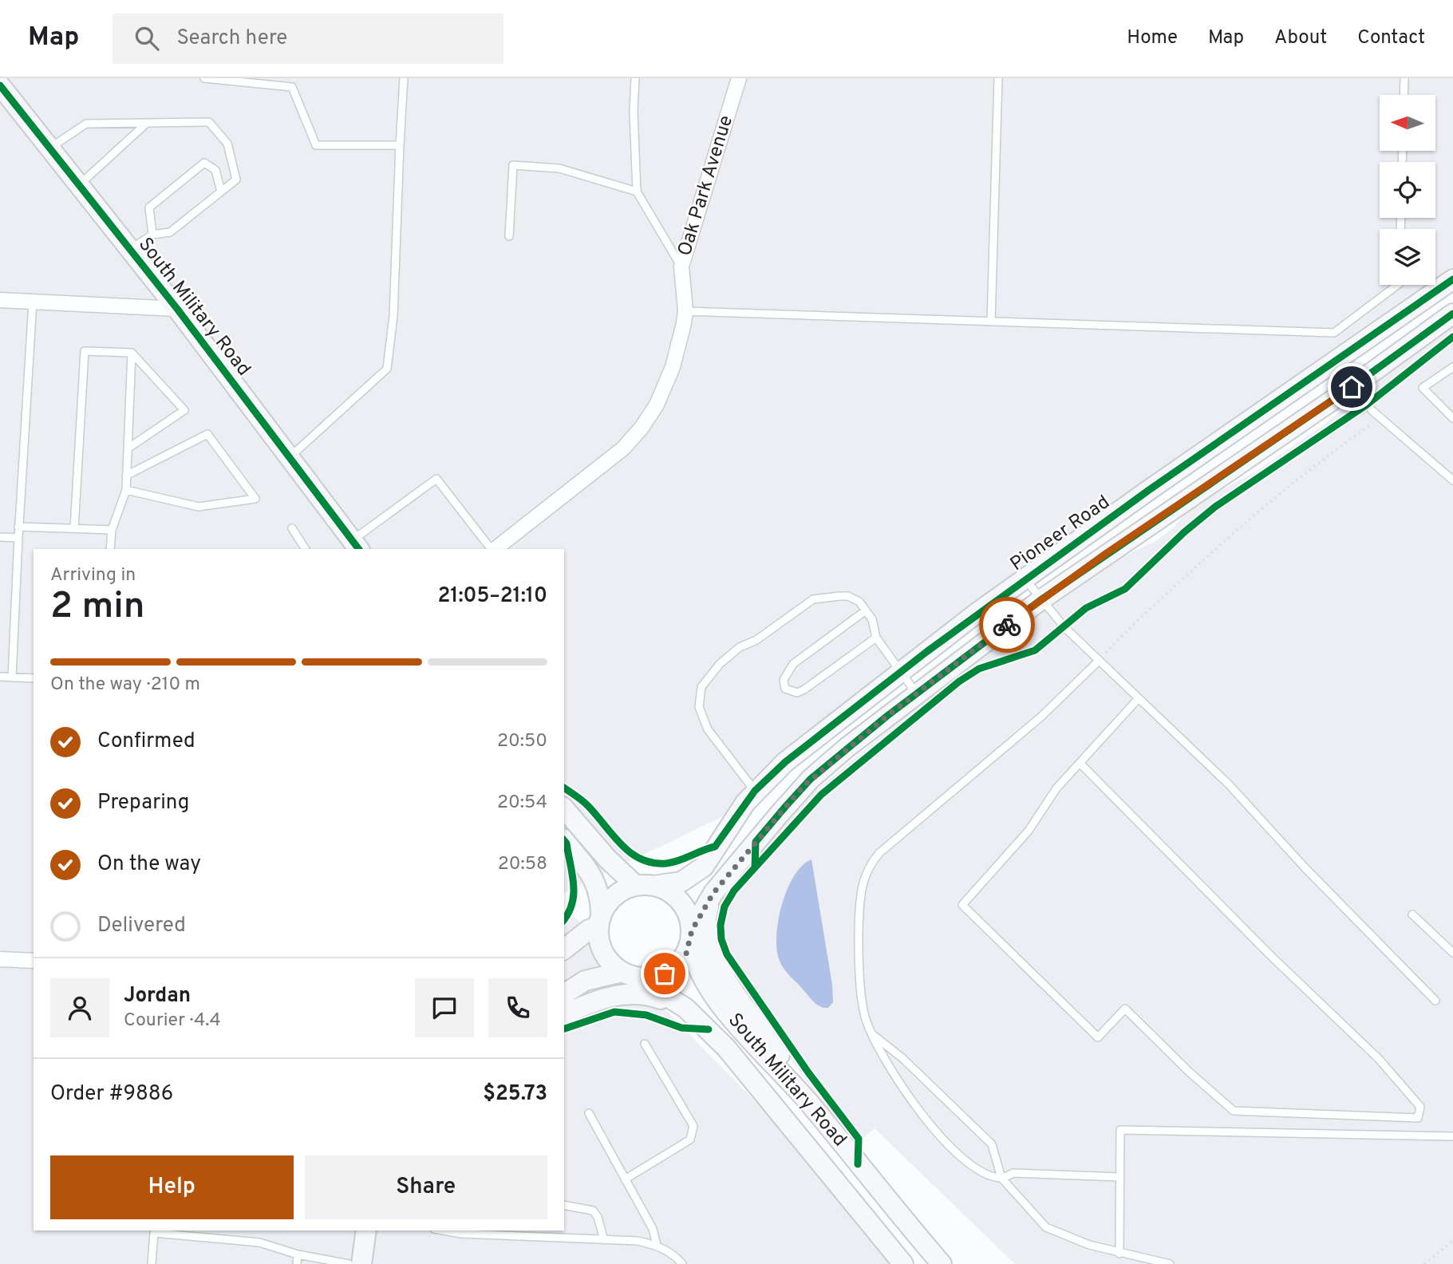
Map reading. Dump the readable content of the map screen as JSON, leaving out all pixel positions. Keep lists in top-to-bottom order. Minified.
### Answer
{"streets":{"main road":["South Military Road","Pioneer Road"],"street":["Oak Park Avenue"]},"crossings":[["South Military Road","Pioneer Road"]],"north":"left","page":{"header":"Map","search":"Search here","nav":["Home","Map","About","Contact"],"heading":["2 min","Arriving in","21:05–21:10"],"panel":["Jordan","Courier · 4.4","Order #9886","$25.73"],"bar":"On the way · 210 m","list":[["Confirmed","20:50"],["Preparing","20:54"],["On the way","20:58"],"Delivered"],"buttons":["Help","Share"]}}
